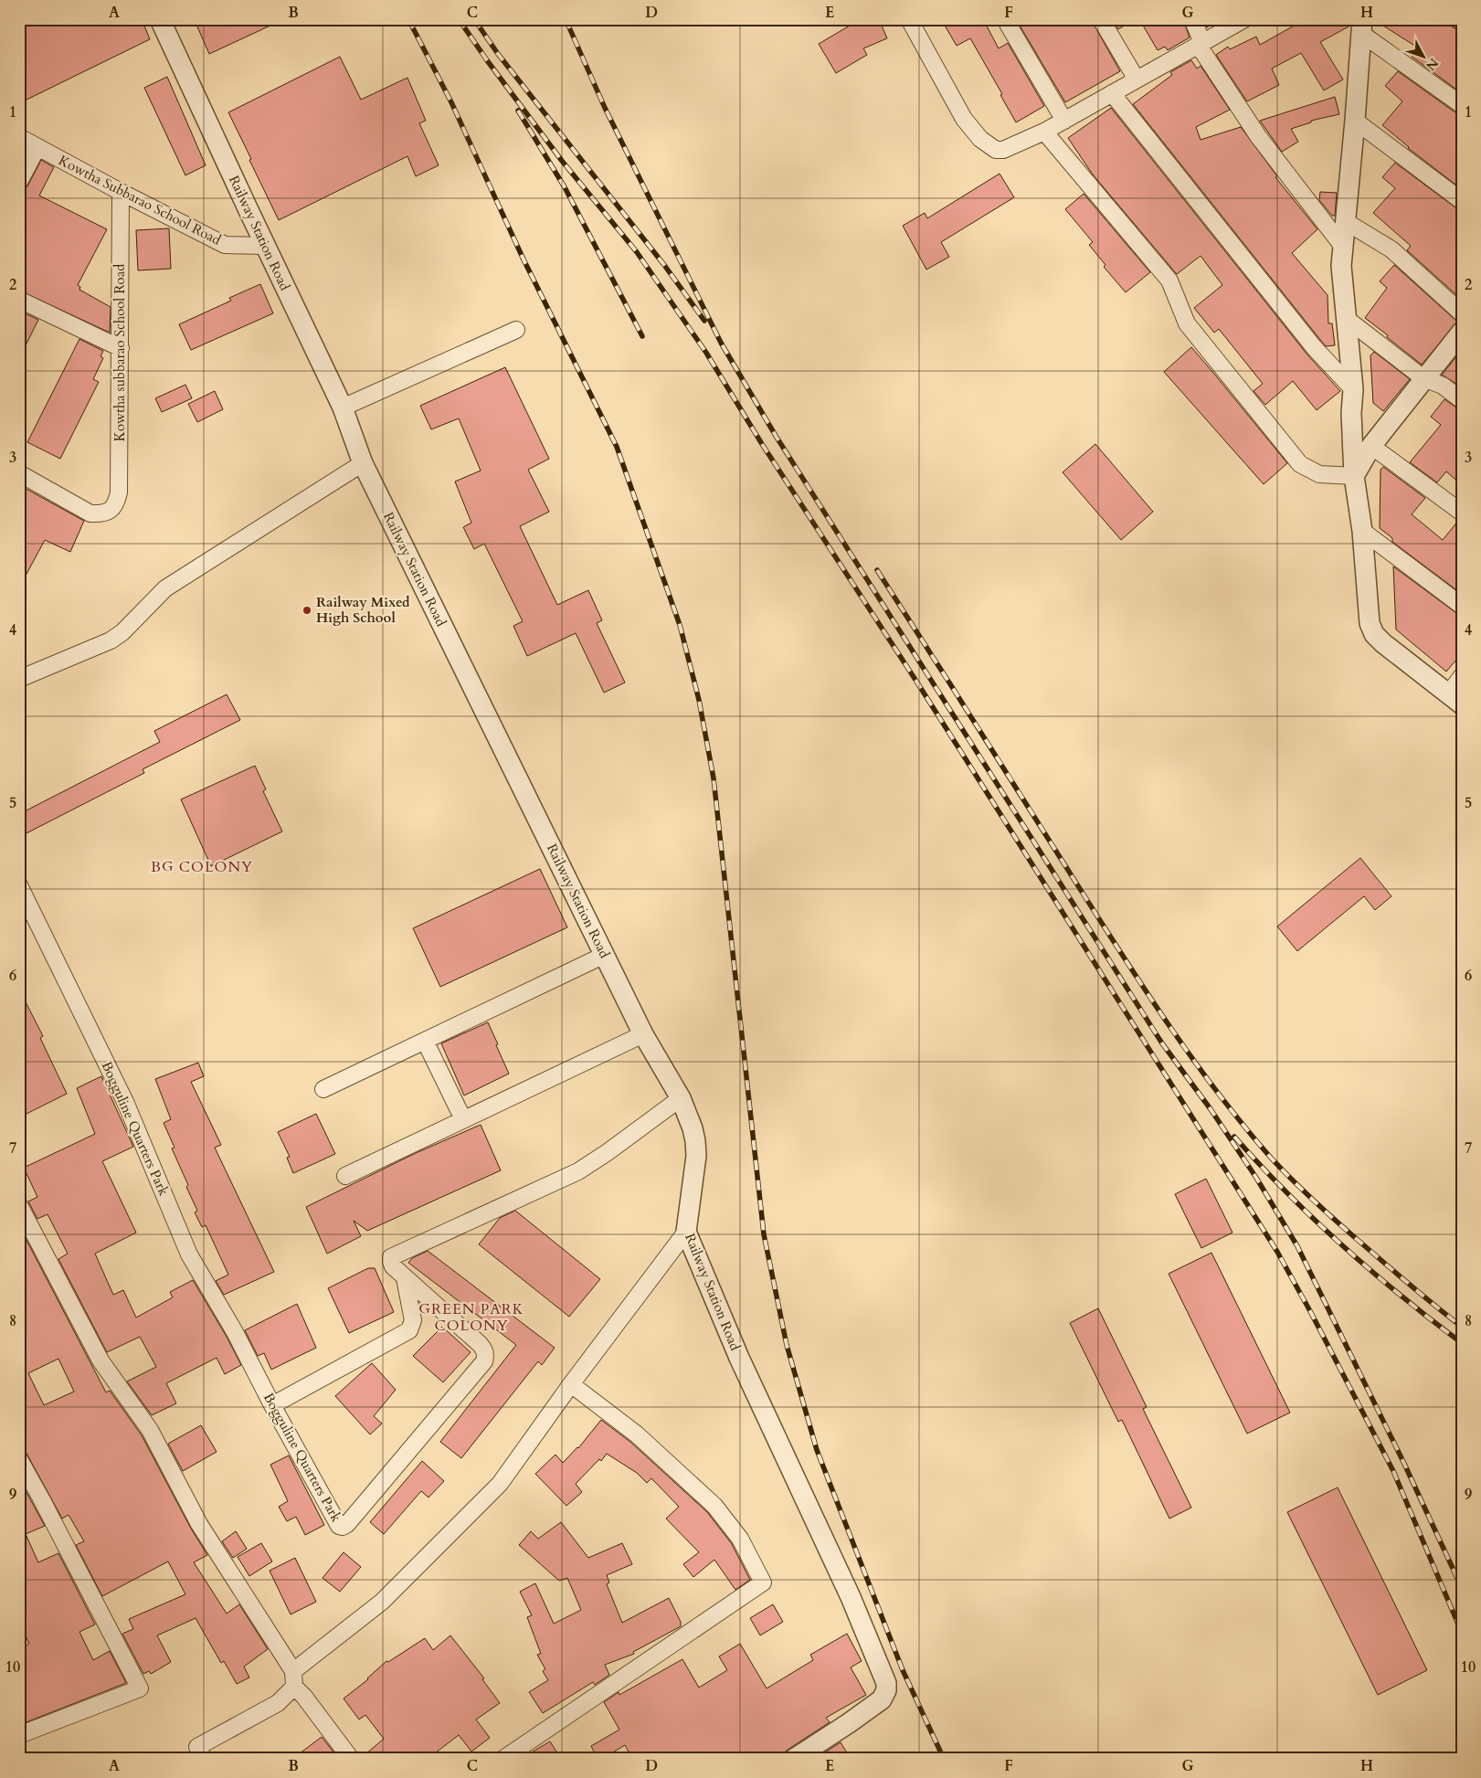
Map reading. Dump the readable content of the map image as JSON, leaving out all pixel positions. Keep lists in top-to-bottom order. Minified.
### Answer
{"streets":{"street":["Kowtha Subbarao School Road","Railway Station Road","Kowtha subbarao School Road","Bogguline Quarters Park"]},"crossings":[["Kowtha Subbarao School Road","Railway Station Road"],["Kowtha Subbarao School Road","Kowtha subbarao School Road"],["Railway Station Road","Bogguline Quarters Park"]],"districts":["BG COLONY","GREEN PARK COLONY"],"places":["Railway Mixed High School"],"north":"bottom right","grid":{"columns":["A","B","C","D","E","F","G","H"],"rows":["1","2","3","4","5","6","7","8","9","10"]}}
